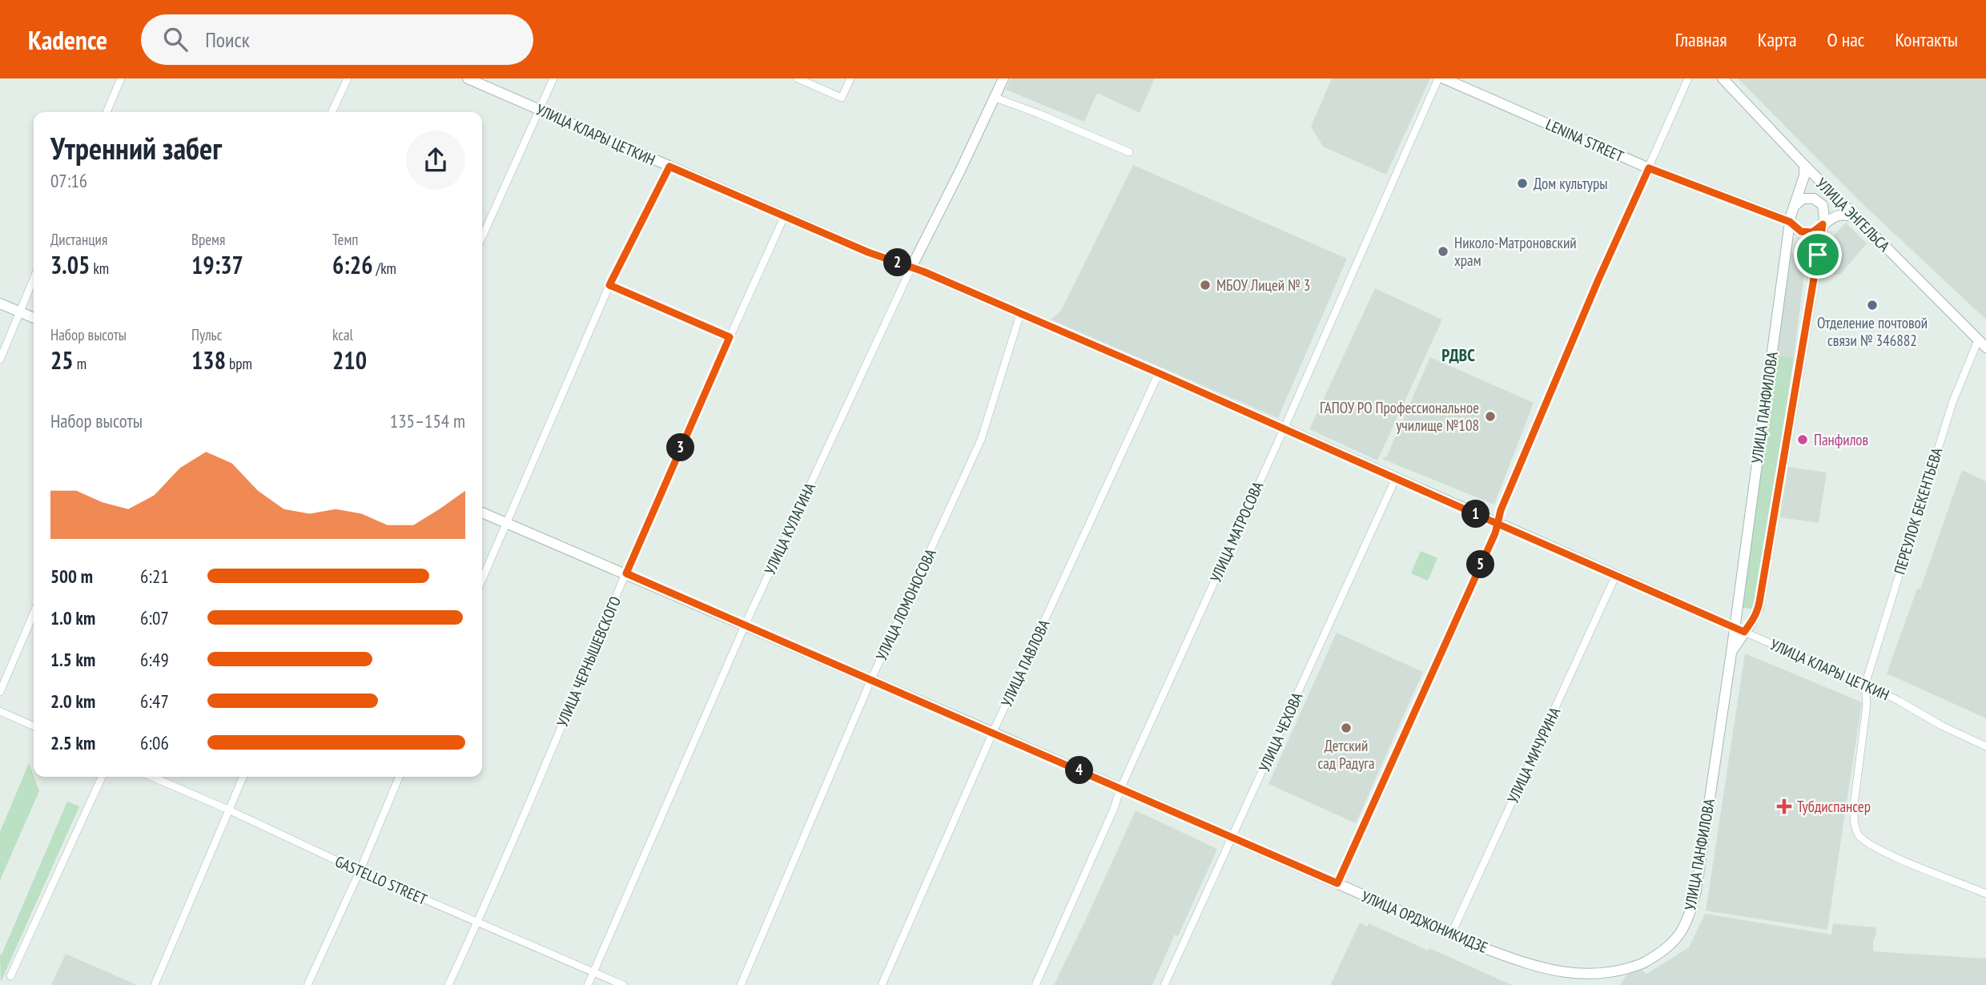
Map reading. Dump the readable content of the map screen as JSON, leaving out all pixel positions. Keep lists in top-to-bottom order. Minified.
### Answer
{"streets":{"street":["УЛИЦА КЛАРЫ ЦЕТКИН","LENINA STREET","УЛИЦА ЭНГЕЛЬСА","УЛИЦА ПАНФИЛОВА","ПЕРЕУЛОК БЕКЕНТЬЕВА","УЛИЦА КУЛАГИНА","УЛИЦА МАТРОСОВА","УЛИЦА ЛОМОНОСОВА","УЛИЦА ЧЕРНЫШЕВСКОГО","УЛИЦА ПАВЛОВА","УЛИЦА ЧЕХОВА","УЛИЦА МИЧУРИНА","GASTELLO STREET","УЛИЦА ОРДЖОНИКИДЗЕ"]},"crossings":[["УЛИЦА КЛАРЫ ЦЕТКИН","УЛИЦА ПАНФИЛОВА"],["УЛИЦА КЛАРЫ ЦЕТКИН","ПЕРЕУЛОК БЕКЕНТЬЕВА"],["УЛИЦА КЛАРЫ ЦЕТКИН","УЛИЦА КУЛАГИНА"],["УЛИЦА КЛАРЫ ЦЕТКИН","УЛИЦА МАТРОСОВА"],["УЛИЦА КЛАРЫ ЦЕТКИН","УЛИЦА ЛОМОНОСОВА"],["УЛИЦА КЛАРЫ ЦЕТКИН","УЛИЦА ЧЕРНЫШЕВСКОГО"],["УЛИЦА КЛАРЫ ЦЕТКИН","УЛИЦА ПАВЛОВА"],["УЛИЦА КЛАРЫ ЦЕТКИН","УЛИЦА ЧЕХОВА"],["УЛИЦА КЛАРЫ ЦЕТКИН","УЛИЦА МИЧУРИНА"],["LENINA STREET","УЛИЦА ПАНФИЛОВА"],["УЛИЦА ЭНГЕЛЬСА","УЛИЦА ПАНФИЛОВА"],["УЛИЦА ЭНГЕЛЬСА","ПЕРЕУЛОК БЕКЕНТЬЕВА"],["УЛИЦА ПАНФИЛОВА","УЛИЦА ОРДЖОНИКИДЗЕ"],["УЛИЦА КУЛАГИНА","GASTELLO STREET"],["УЛИЦА КУЛАГИНА","УЛИЦА ОРДЖОНИКИДЗЕ"],["УЛИЦА МАТРОСОВА","УЛИЦА ОРДЖОНИКИДЗЕ"],["УЛИЦА ЛОМОНОСОВА","УЛИЦА ОРДЖОНИКИДЗЕ"],["УЛИЦА ЧЕРНЫШЕВСКОГО","GASTELLO STREET"],["УЛИЦА ЧЕРНЫШЕВСКОГО","УЛИЦА ОРДЖОНИКИДЗЕ"],["УЛИЦА ПАВЛОВА","УЛИЦА ОРДЖОНИКИДЗЕ"],["УЛИЦА ЧЕХОВА","УЛИЦА ОРДЖОНИКИДЗЕ"],["УЛИЦА МИЧУРИНА","УЛИЦА ОРДЖОНИКИДЗЕ"]],"districts":["РДВС"],"places":{"other":["Дом культуры","Николо-Матроновский храм","МБОУ Лицей № 3","Отделение почтовой связи № 346882","ГАПОУ РО Профессиональное училище №108","Панфилов","Детский сад Радуга"],"health":["Тубдиспансер"]},"page":{"header":"Kadence","search":"Поиск","nav":["Главная","Карта","О нас","Контакты"],"heading":["Утренний забег","07:16"],"stats":[["Дистанция","3.05 km"],["Время","19:37"],["Темп","6:26 /km"],["Набор высоты","25 m"],["Пульс","138 bpm"],["kcal","210"]],"pins":["2","3","1","5","4"],"chart":["Набор высоты","135–154 m"],"list":[{"name":"500 m","note":"6:21"},{"name":"1.0 km","note":"6:07"},{"name":"1.5 km","note":"6:49"},{"name":"2.0 km","note":"6:47"},{"name":"2.5 km","note":"6:06"}]}}
